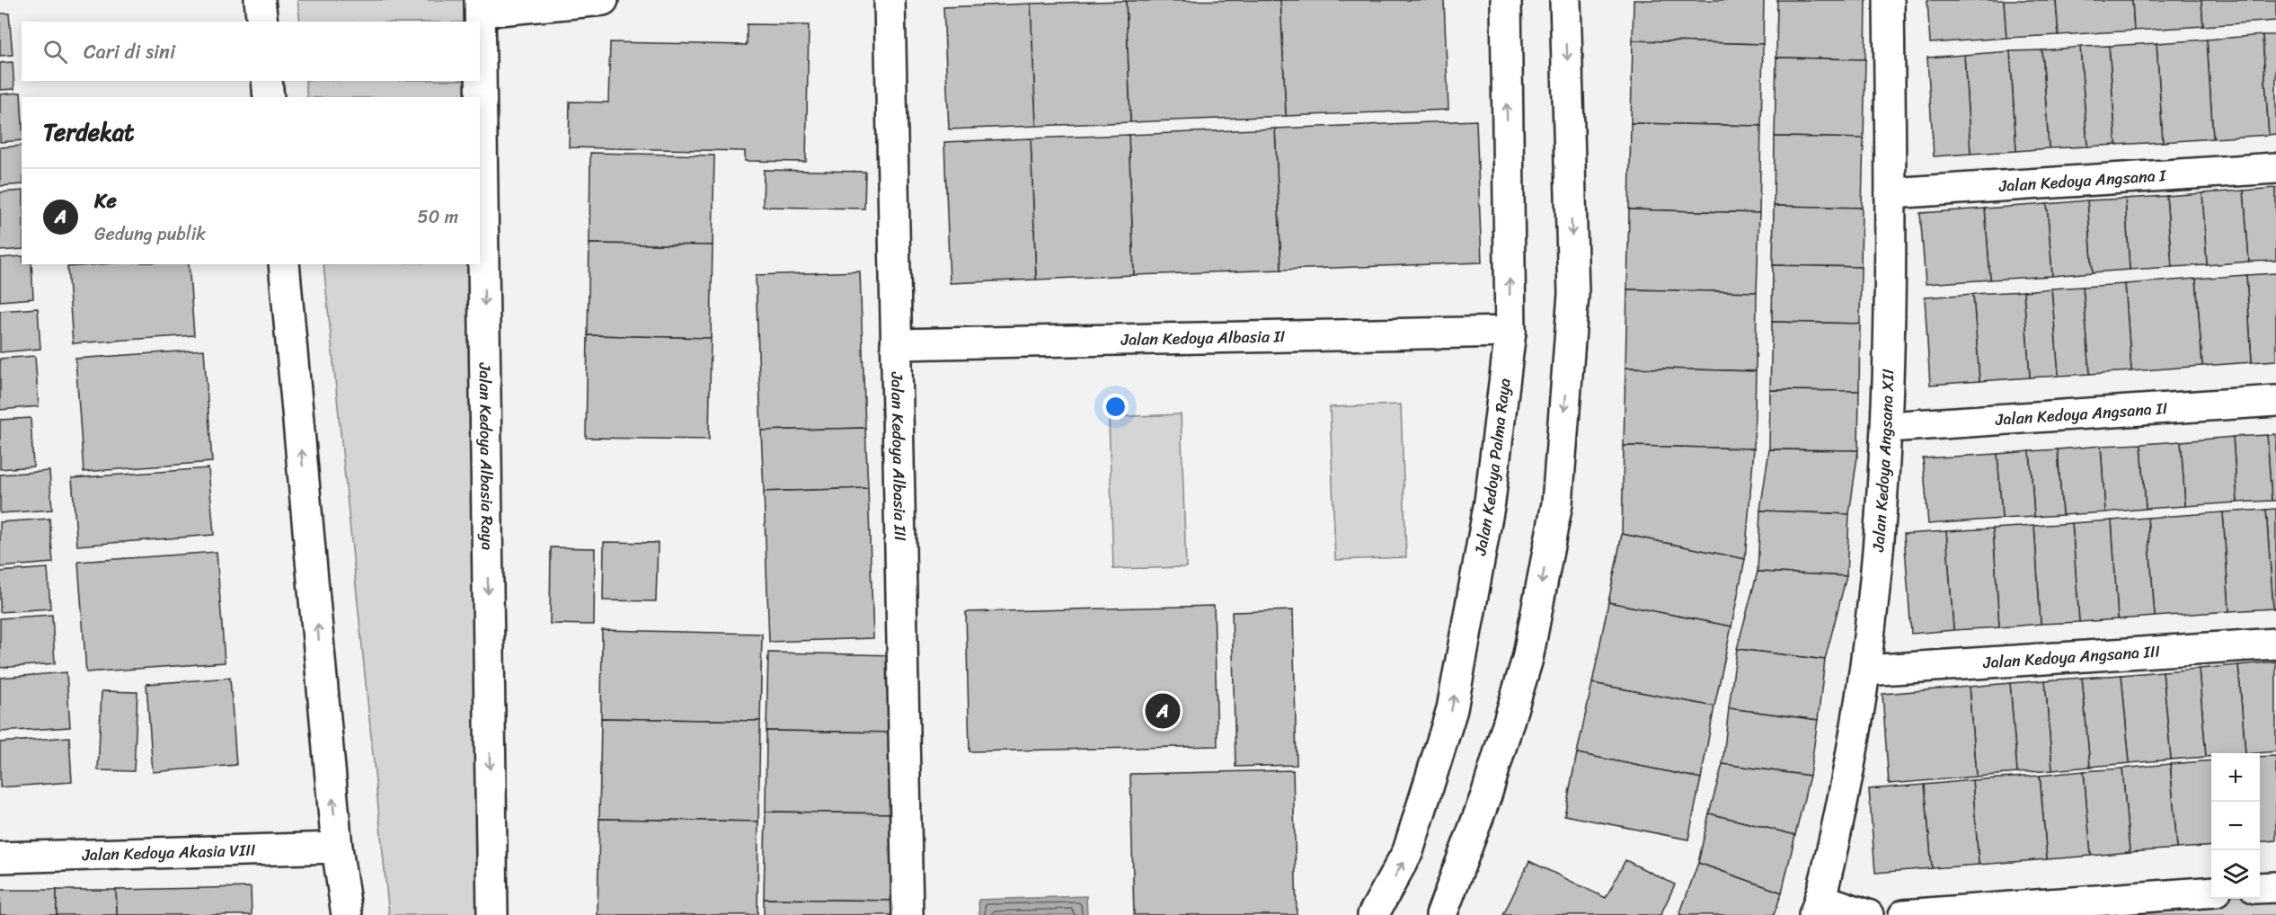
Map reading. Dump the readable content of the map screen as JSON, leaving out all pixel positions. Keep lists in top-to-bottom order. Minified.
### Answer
{"streets":{"street":["Jalan Kedoya Angsana I","Jalan Kedoya Albasia II","Jalan Kedoya Angsana II","Jalan Kedoya Albasia Raya","Jalan Kedoya Albasia III","Jalan Kedoya Angsana XII","Jalan Kedoya Palma Raya","Jalan Kedoya Angsana III","Jalan Kedoya Akasia VIII"]},"crossings":[["Jalan Kedoya Angsana I","Jalan Kedoya Angsana XII"],["Jalan Kedoya Albasia II","Jalan Kedoya Albasia III"],["Jalan Kedoya Albasia II","Jalan Kedoya Palma Raya"],["Jalan Kedoya Angsana II","Jalan Kedoya Angsana XII"],["Jalan Kedoya Angsana XII","Jalan Kedoya Angsana III"]],"page":{"search":"Cari di sini","heading":"Terdekat","list":[{"mark":"A","name":"Ke","note":"Gedung publik","value":"50 m"}],"pins":"A","map_buttons":["+","−"]}}
